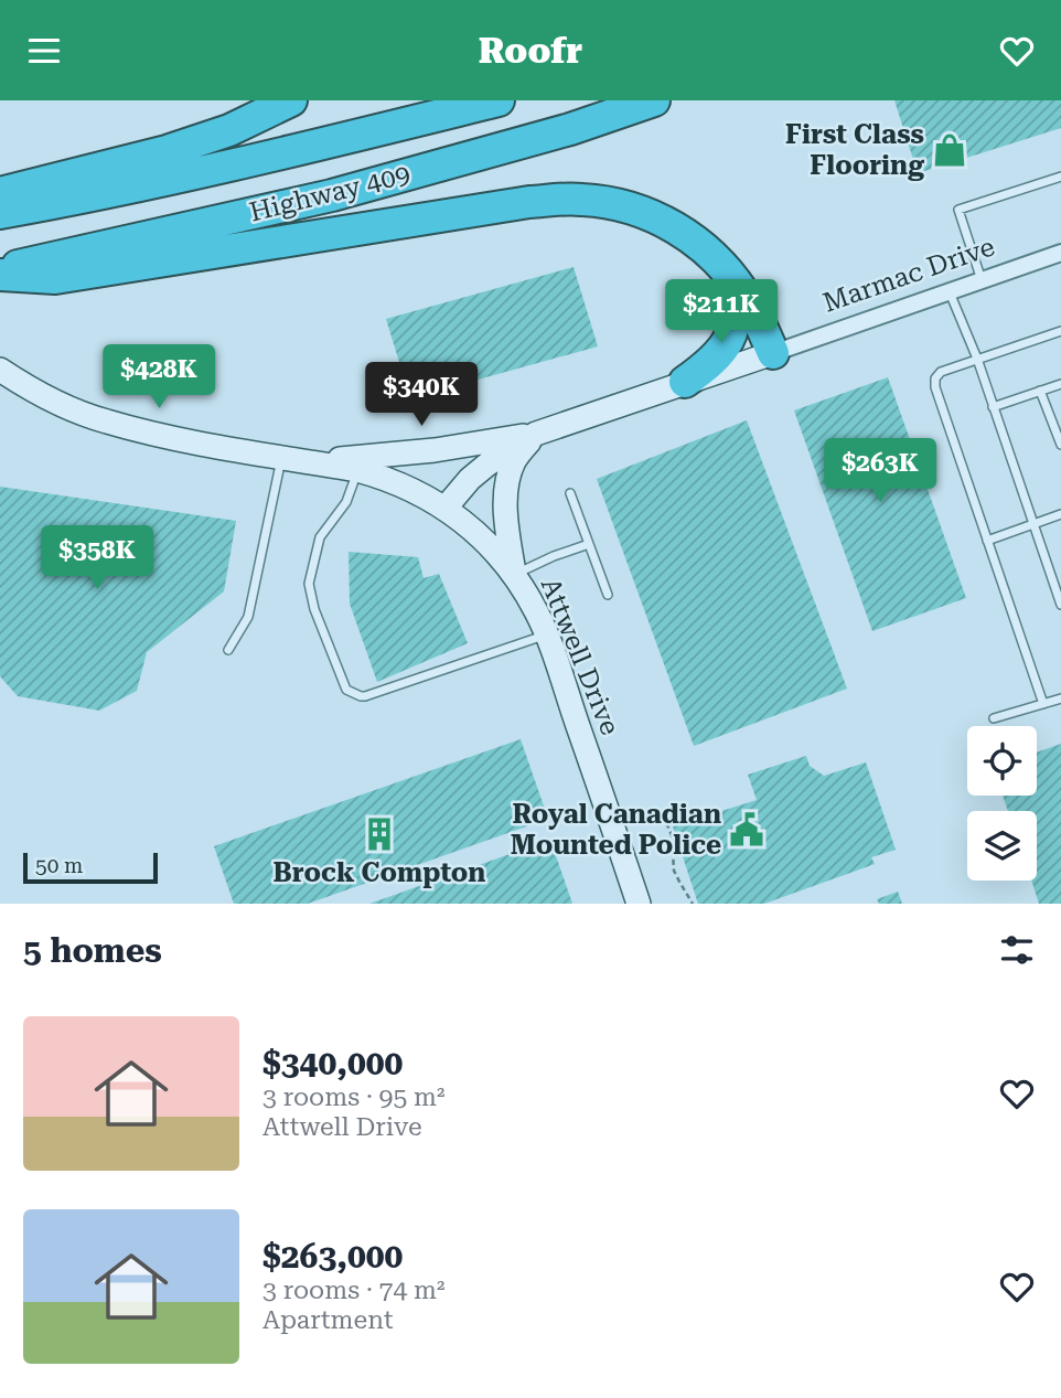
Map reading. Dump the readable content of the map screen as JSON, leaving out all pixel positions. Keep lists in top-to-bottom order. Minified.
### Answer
{"streets":{"highway":["Highway 409"],"street":["Marmac Drive","Attwell Drive"]},"crossings":[["Marmac Drive","Attwell Drive"]],"places":{"shop":["First Class Flooring"],"public building":["Royal Canadian Mounted Police"],"building":["Brock Compton"]},"scale_bar":"50 m","page":{"header":"Roofr","price":["$211K","$428K","$340K","$263K","$358K"],"scale":"50 m","heading":"5 homes","list":[{"name":"$340,000","note":"3 rooms · 95 m² · Attwell Drive"},{"name":"$263,000","note":"3 rooms · 74 m² · Apartment"}]}}
